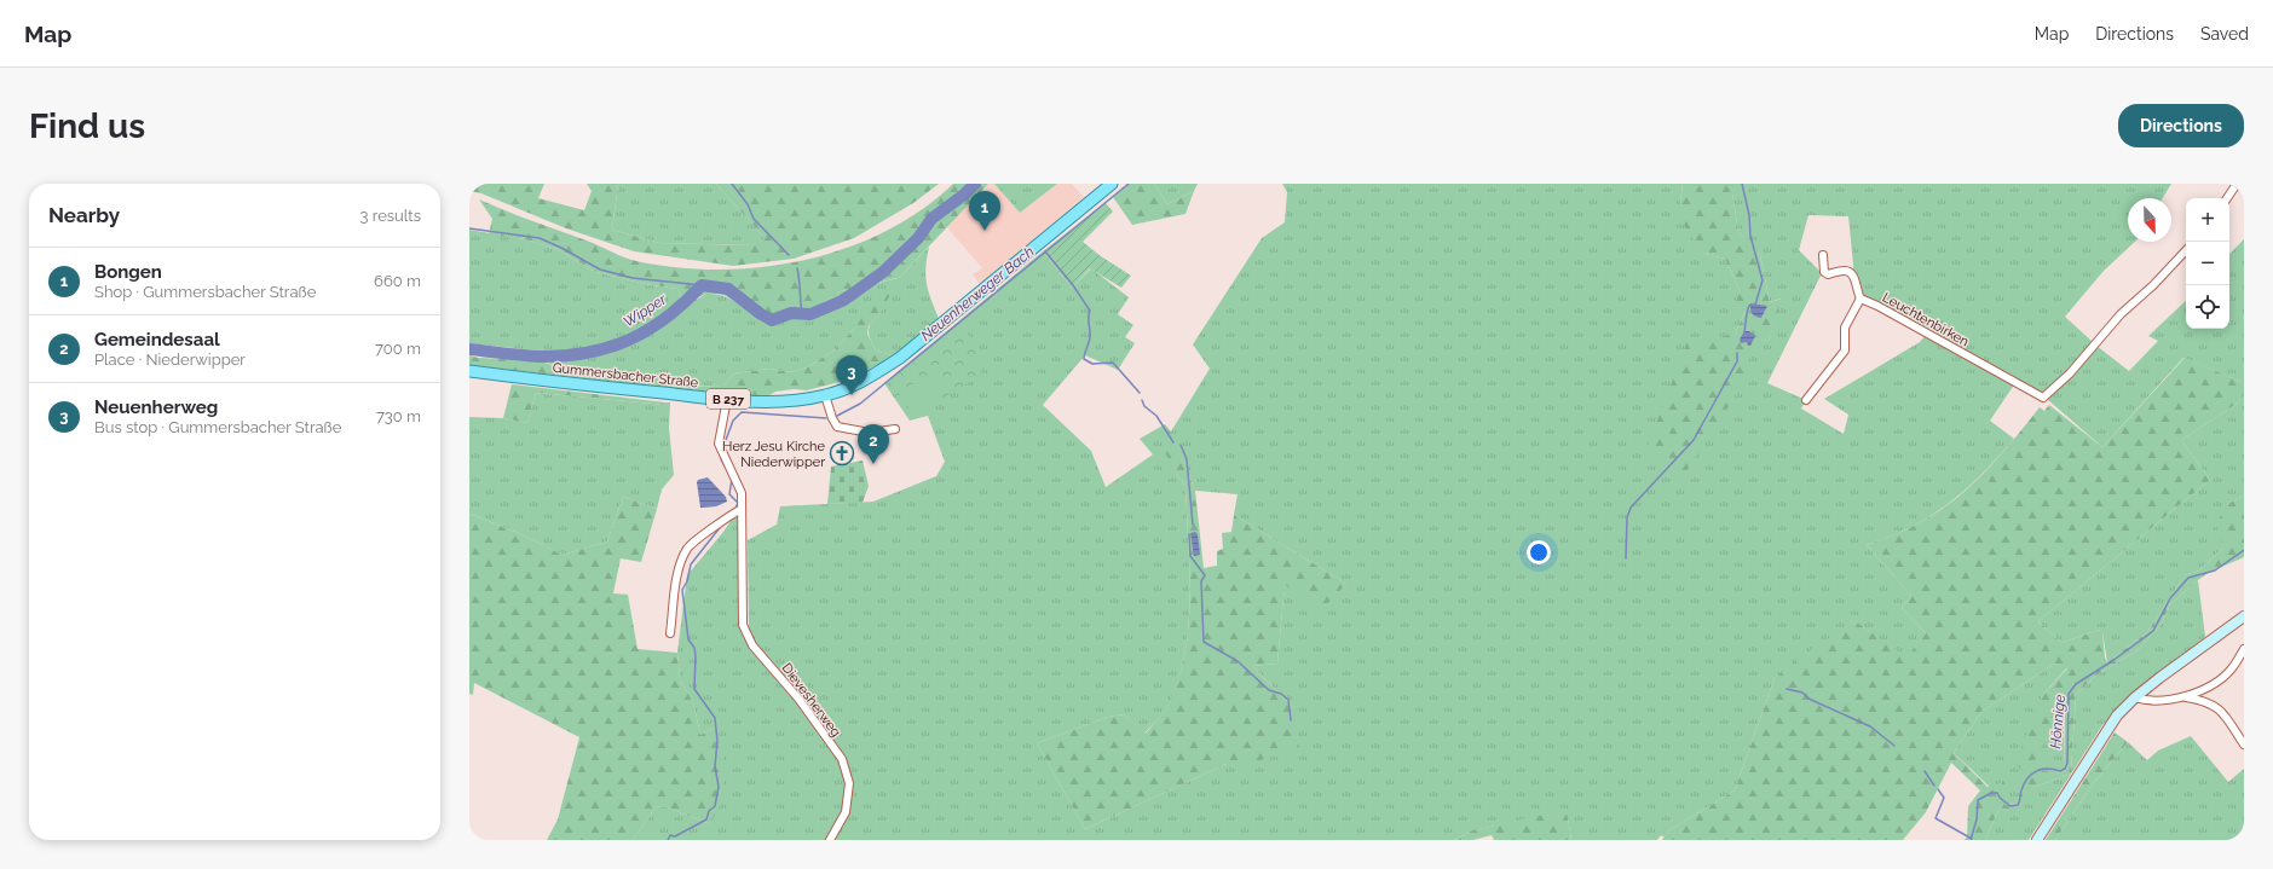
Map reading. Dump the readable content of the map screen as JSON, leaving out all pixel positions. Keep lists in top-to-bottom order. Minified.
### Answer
{"streets":{"main road":["Gummersbacher Straße","B 237"],"street":["Leuchtenbirken","Dievesherweg"]},"crossings":[["Gummersbacher Straße","Dievesherweg"]],"water":["Neuenherweger Bach","Wipper","Hönnige"],"places":{"church":["Herz Jesu Kirche Niederwipper"]},"north":"bottom","page":{"header":"Map","nav":["Map","Directions","Saved"],"buttons":"Directions","title":"Find us","heading":["Nearby","3 results"],"pins":["1","3","2"],"map_buttons":["+","−"],"list":[{"mark":"1","name":"Bongen","note":"Shop · Gummersbacher Straße","value":"660 m"},{"mark":"2","name":"Gemeindesaal","note":"Place · Niederwipper","value":"700 m"},{"mark":"3","name":"Neuenherweg","note":"Bus stop · Gummersbacher Straße","value":"730 m"}]}}
